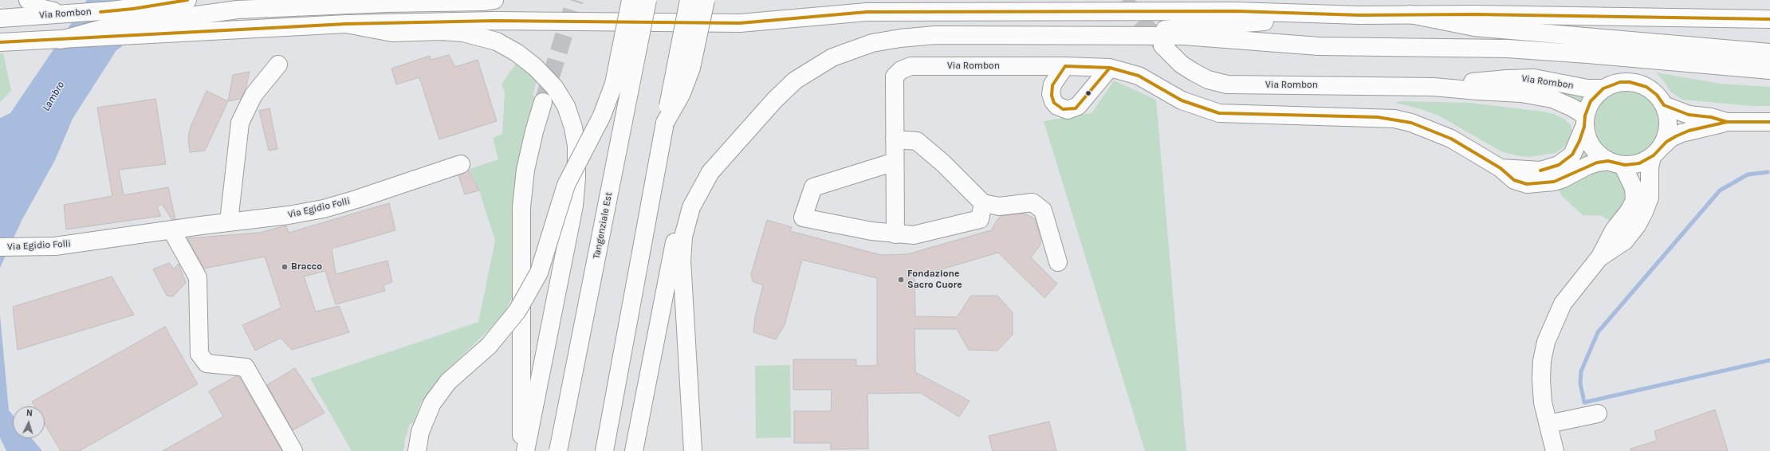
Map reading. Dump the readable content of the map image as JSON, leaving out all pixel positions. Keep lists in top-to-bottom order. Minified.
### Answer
{"streets":{"main road":["Via Rombon","Via Egidio Folli","Tangenziale Est"]},"water":["Lambro"],"places":["Bracco","Fondazione Sacro Cuore"],"north":"top"}
